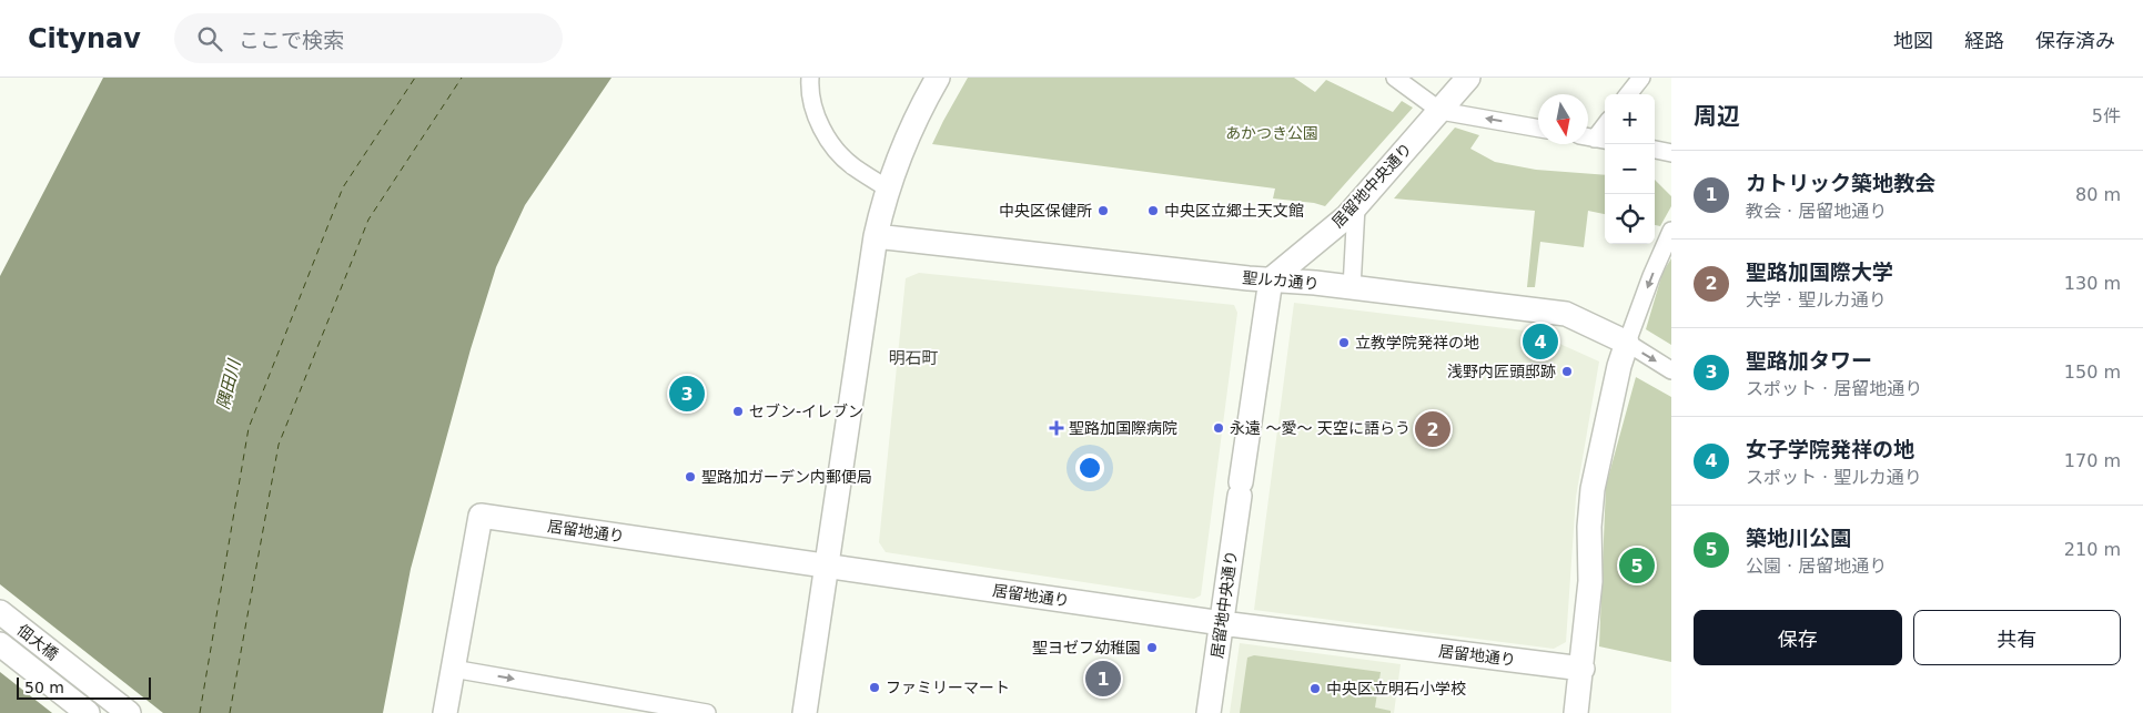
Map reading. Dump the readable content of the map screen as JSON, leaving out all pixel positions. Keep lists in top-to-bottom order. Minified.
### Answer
{"streets":{"street":["居留地中央通り","聖ルカ通り","居留地通り","佃大橋"]},"crossings":[["居留地中央通り","聖ルカ通り"],["居留地中央通り","居留地通り"]],"districts":["明石町"],"water":["隅田川"],"parks":["あかつき公園"],"places":{"other":["中央区保健所","中央区立郷土天文館","立教学院発祥の地","浅野内匠頭邸跡","セブン-イレブン","永遠 ～愛～ 天空に語らう","聖路加ガーデン内郵便局","聖ヨゼフ幼稚園","ファミリーマート","中央区立明石小学校"],"health":["聖路加国際病院"]},"scale_bar":"50 m","north":"bottom","page":{"header":"Citynav","search":"ここで検索","nav":["地図","経路","保存済み"],"heading":["周辺","5件"],"map_buttons":["+","−"],"list":[{"mark":"1","name":"カトリック築地教会","note":"教会 · 居留地通り","value":"80 m"},{"mark":"2","name":"聖路加国際大学","note":"大学 · 聖ルカ通り","value":"130 m"},{"mark":"3","name":"聖路加タワー","note":"スポット · 居留地通り","value":"150 m"},{"mark":"4","name":"女子学院発祥の地","note":"スポット · 聖ルカ通り","value":"170 m"},{"mark":"5","name":"築地川公園","note":"公園 · 居留地通り","value":"210 m"}],"pins":["4","3","2","5","1"],"buttons":["保存","共有"],"scale":"50 m"}}
